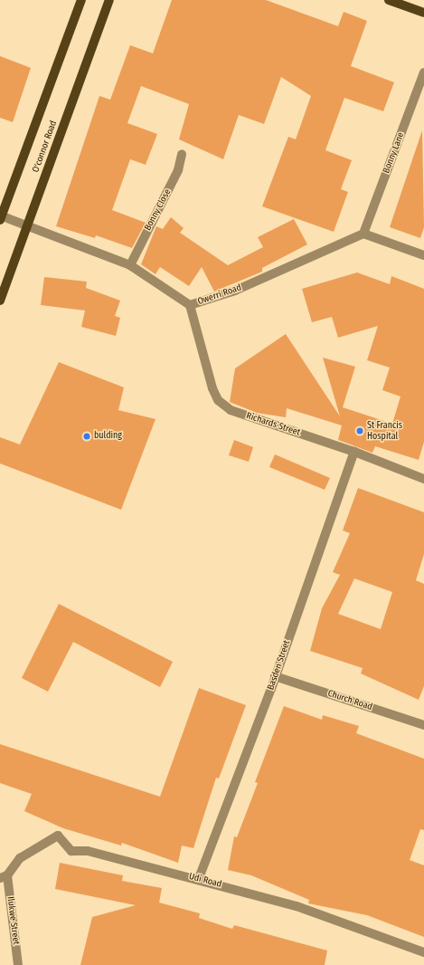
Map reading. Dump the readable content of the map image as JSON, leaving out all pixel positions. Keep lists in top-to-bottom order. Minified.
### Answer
{"streets":{"main road":["O'connor Road"],"street":["Bonny Lane","Bonny Close","Owerri Road","Richards Street","Basden Street","Church Road","Udi Road","Ilukwe Street"]},"crossings":[["O'connor Road","Owerri Road"],["Bonny Lane","Owerri Road"],["Bonny Close","Owerri Road"],["Owerri Road","Richards Street"],["Richards Street","Basden Street"],["Basden Street","Church Road"],["Basden Street","Udi Road"],["Udi Road","Ilukwe Street"]],"places":["St Francis Hospital","bulding"]}
